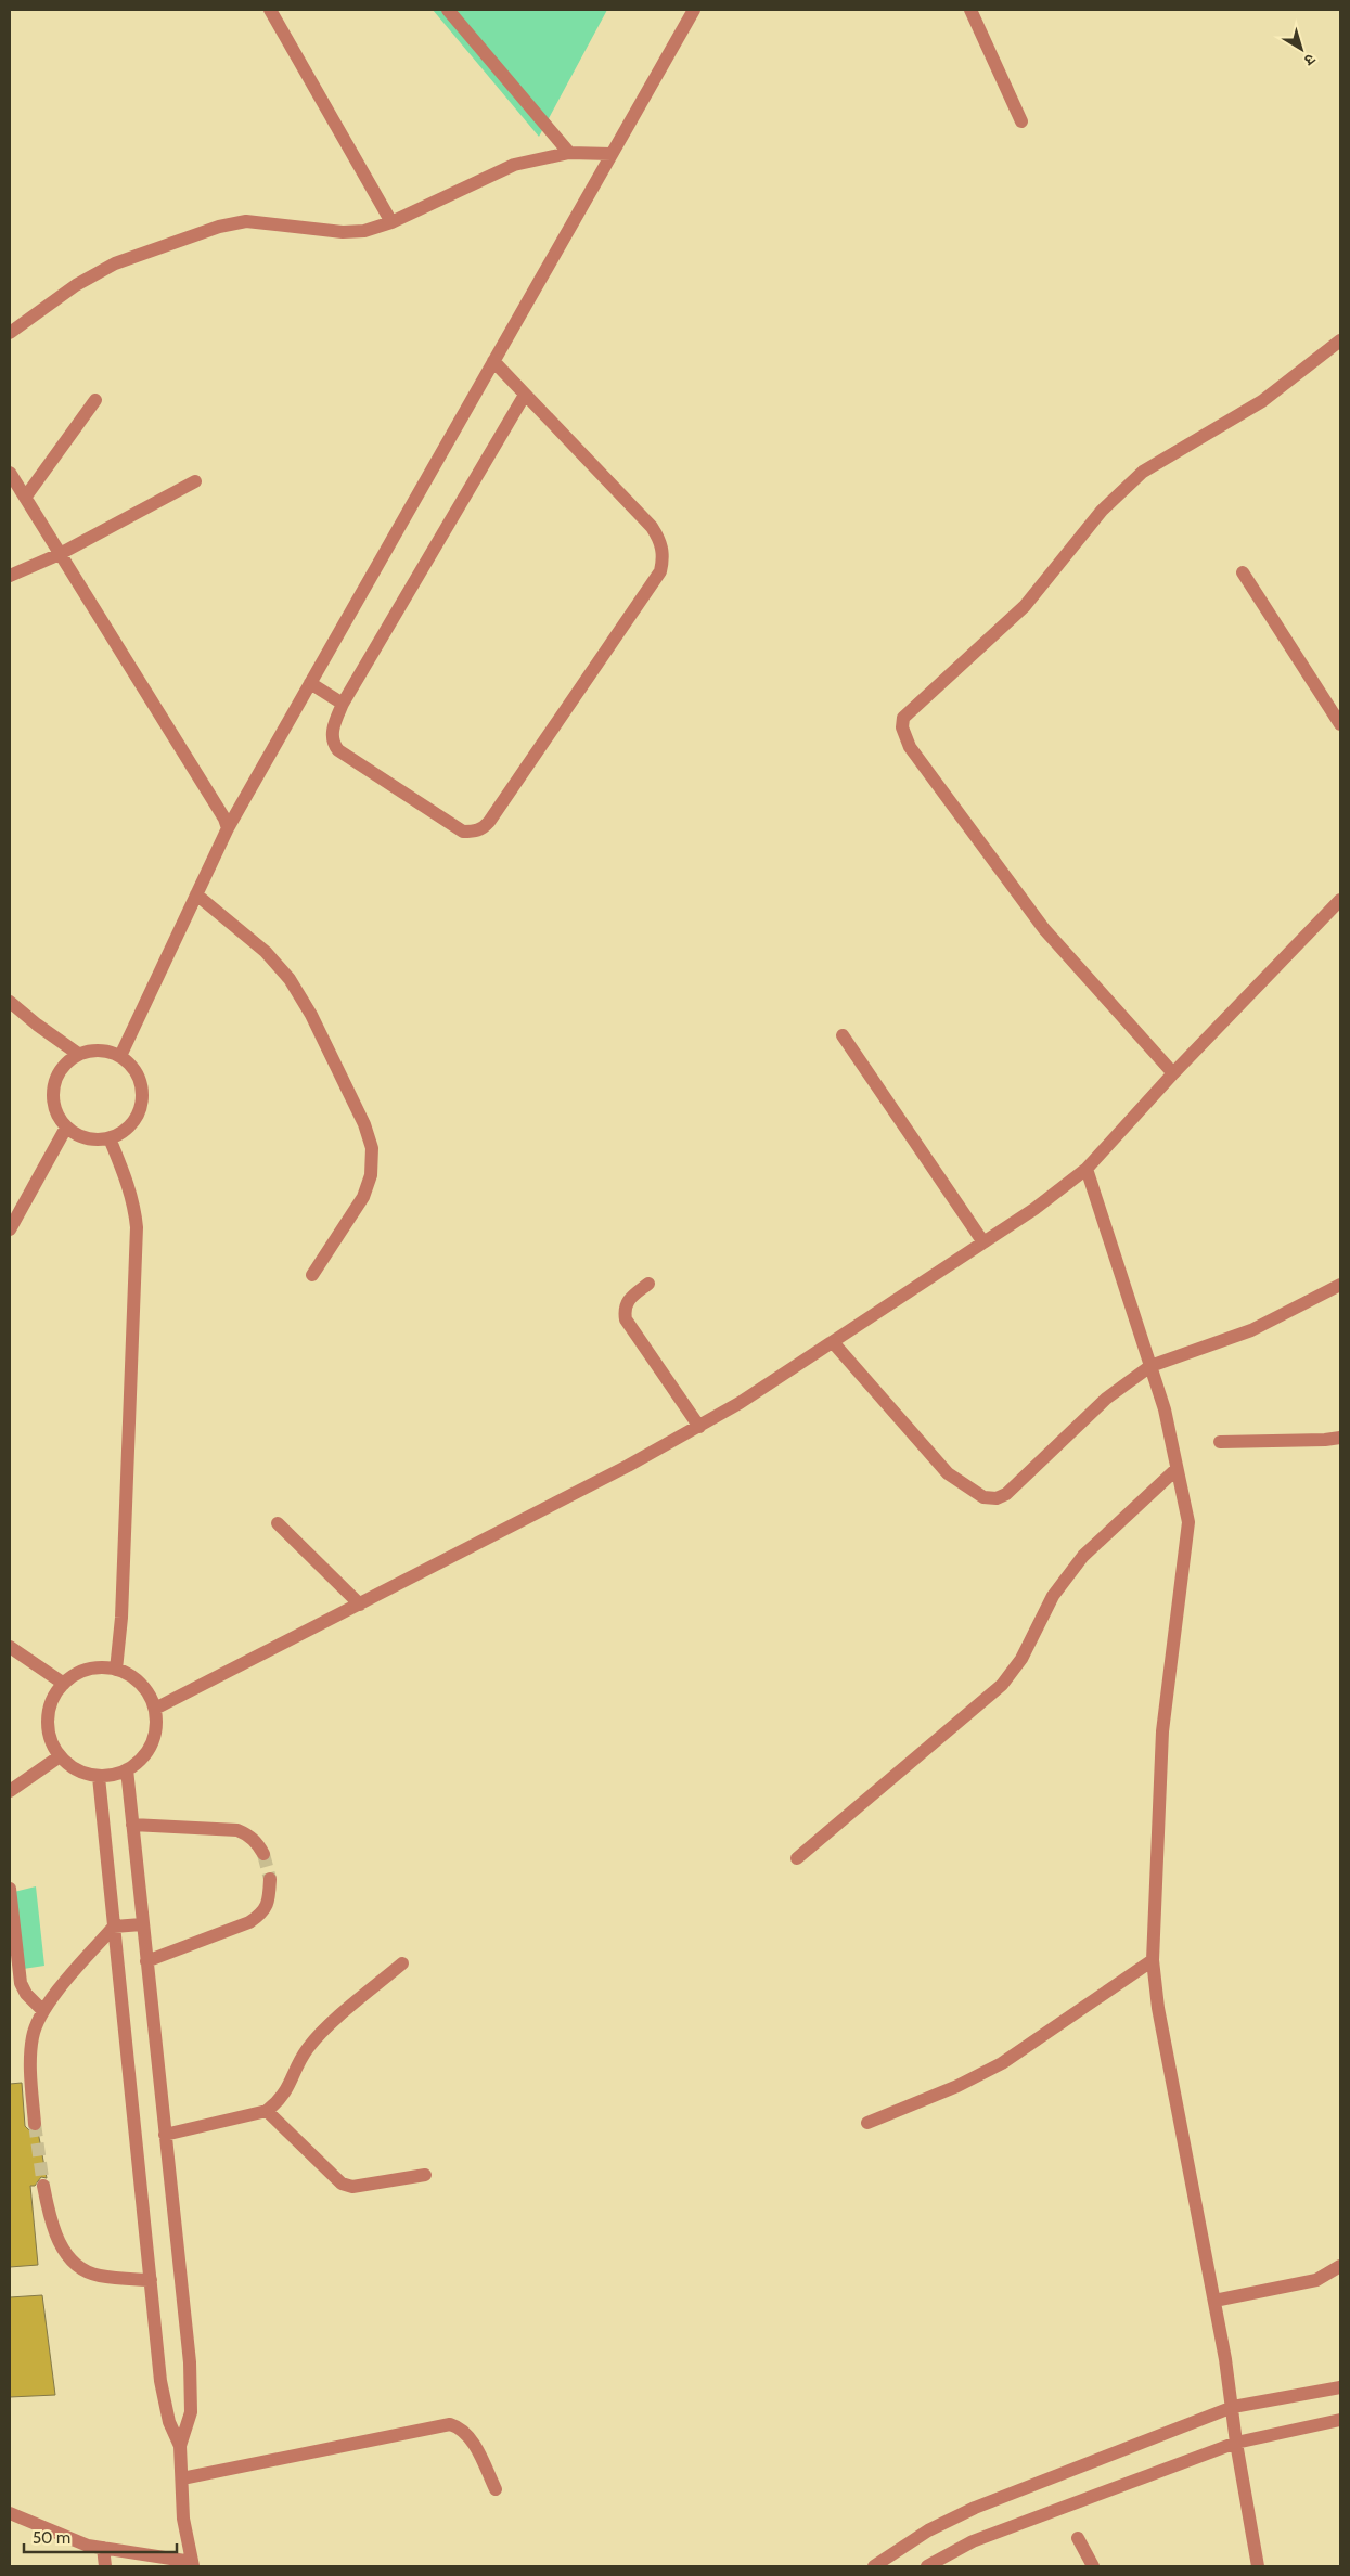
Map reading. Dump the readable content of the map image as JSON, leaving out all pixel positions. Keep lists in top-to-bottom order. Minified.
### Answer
{"scale_bar":"50 m","north":"bottom right"}
